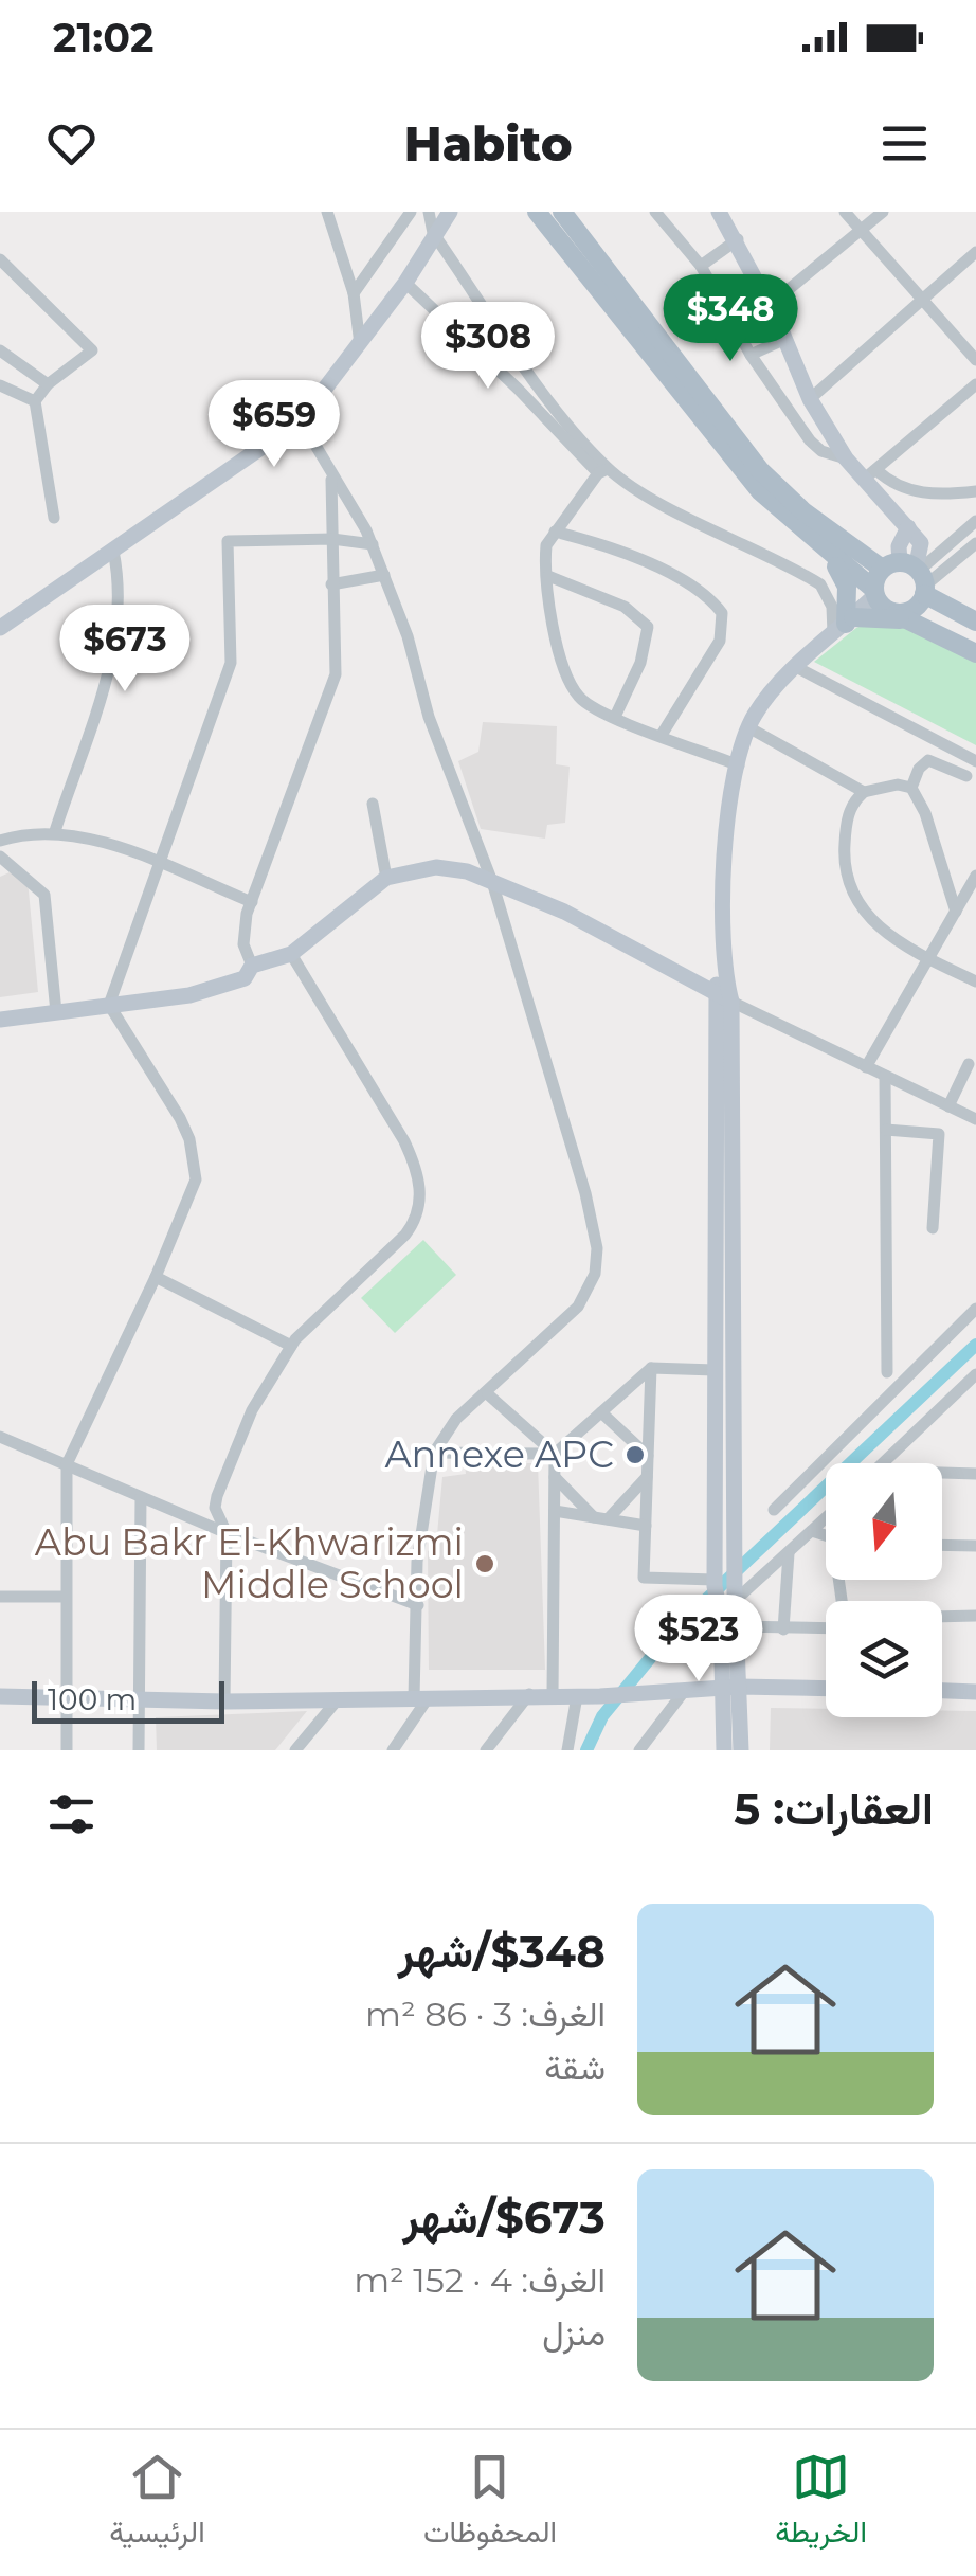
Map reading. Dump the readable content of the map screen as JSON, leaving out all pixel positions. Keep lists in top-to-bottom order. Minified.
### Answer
{"places":["Annexe APC","Abu Bakr El-Khwarizmi Middle School"],"scale_bar":"100 m","north":"bottom","page":{"status":"21:02","header":"Habito","price":["$348","$308","$659","$673","$523"],"scale":"100 m","heading":"العقارات: 5","list":[{"name":"$348/شهر","note":"الغرف: 3 · 86 m² · شقة"},{"name":"$673/شهر","note":"الغرف: 4 · 152 m² · منزل"}],"tabs":["الخريطة","المحفوظات","الرئيسية"]}}
